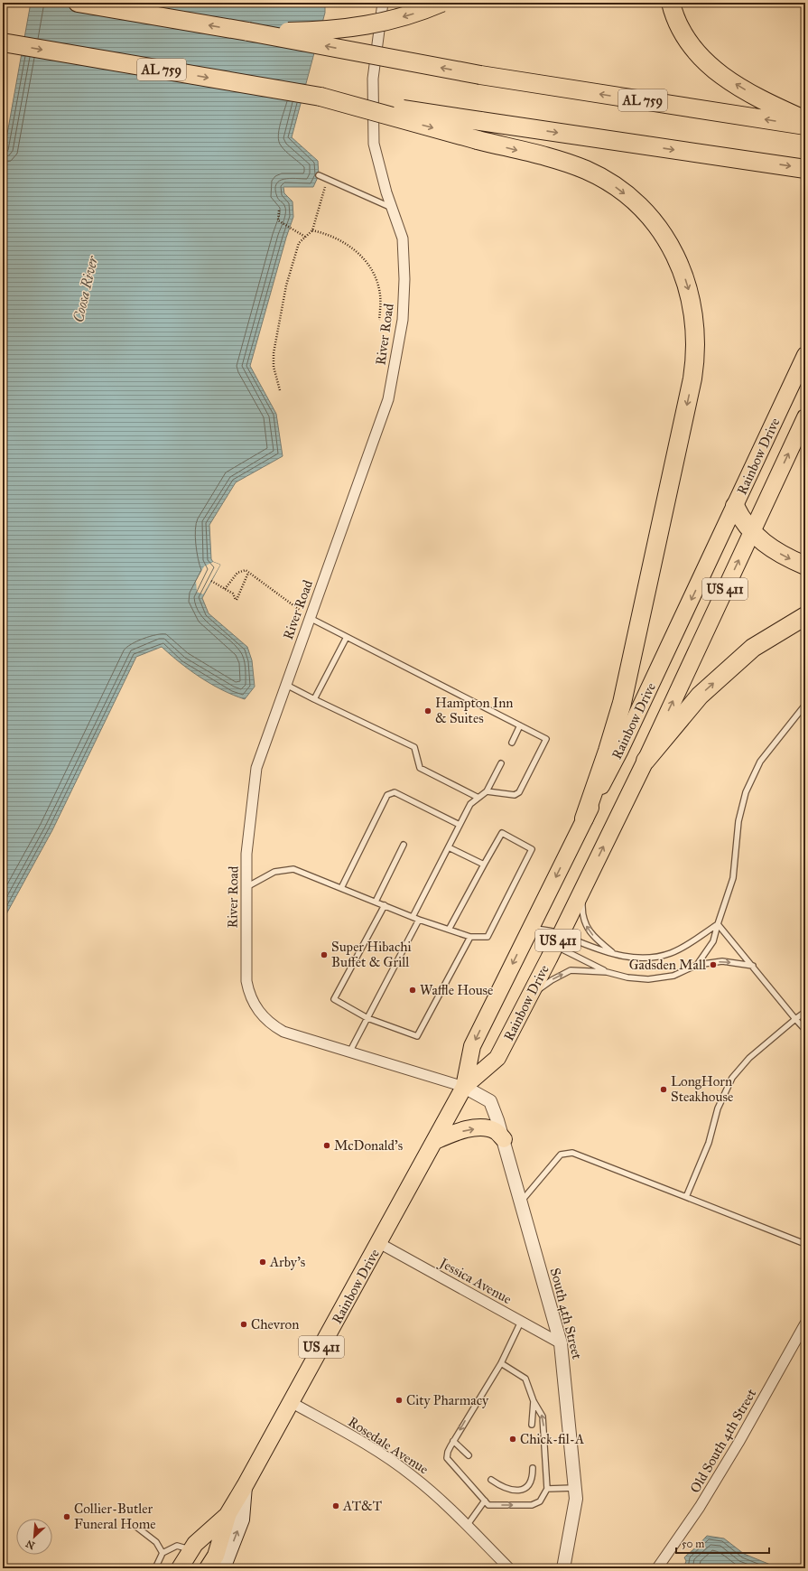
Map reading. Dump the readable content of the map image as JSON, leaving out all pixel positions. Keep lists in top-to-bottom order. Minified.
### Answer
{"streets":{"highway":["AL 759"],"main road":["Rainbow Drive","US 411"],"street":["River Road","Jessica Avenue","South 4th Street","Old South 4th Street","Rosedale Avenue"]},"crossings":[["River Road","Rainbow Drive"],["River Road","South 4th Street"],["Rainbow Drive","US 411"],["Rainbow Drive","Jessica Avenue"],["Rainbow Drive","South 4th Street"],["Rainbow Drive","Rosedale Avenue"],["Jessica Avenue","South 4th Street"]],"water":["Coosa River"],"places":["Hampton Inn & Suites","Super Hibachi Buffet & Grill","Gadsden Mall","Waffle House","LongHorn Steakhouse","McDonald's","Arby's","Chevron","City Pharmacy","Chick-fil-A","AT&T","Collier-Butler Funeral Home"],"scale_bar":"50 m","north":"bottom left"}
